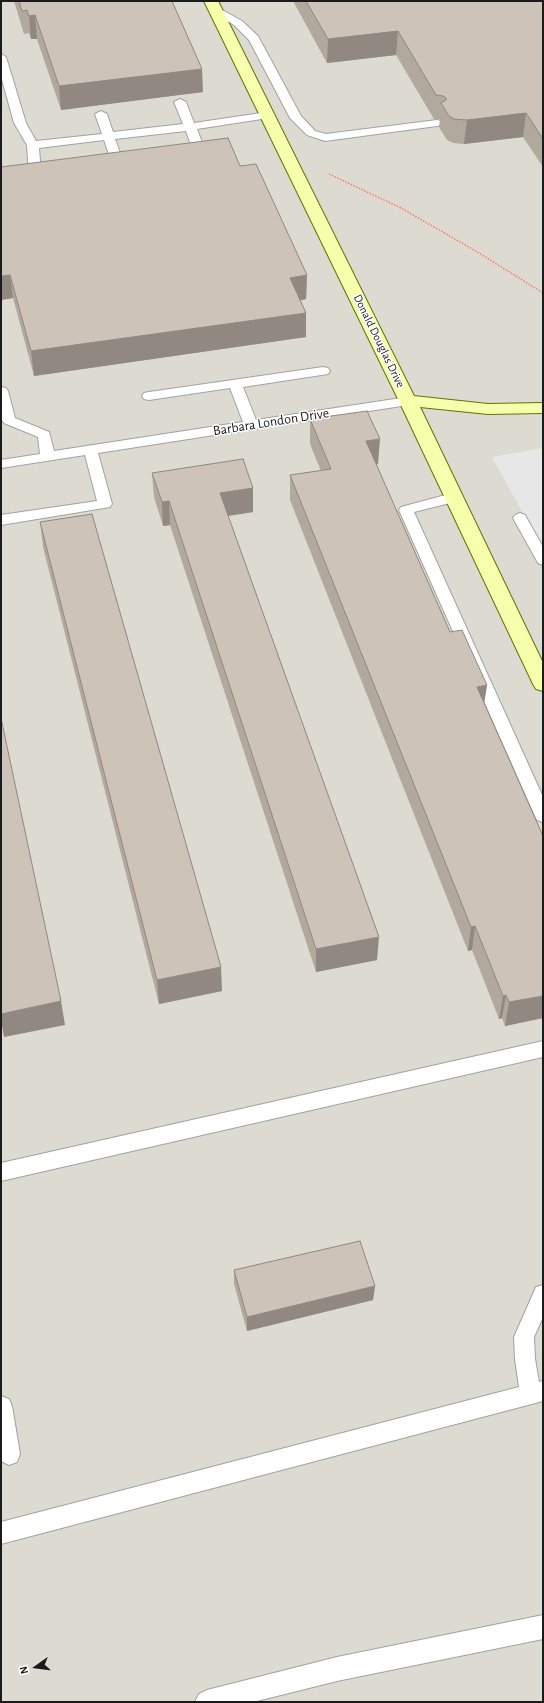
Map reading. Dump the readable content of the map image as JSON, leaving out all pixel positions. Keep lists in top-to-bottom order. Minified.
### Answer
{"streets":{"street":["Donald Douglas Drive","Barbara London Drive"]},"crossings":[["Donald Douglas Drive","Barbara London Drive"]],"north":"left"}
